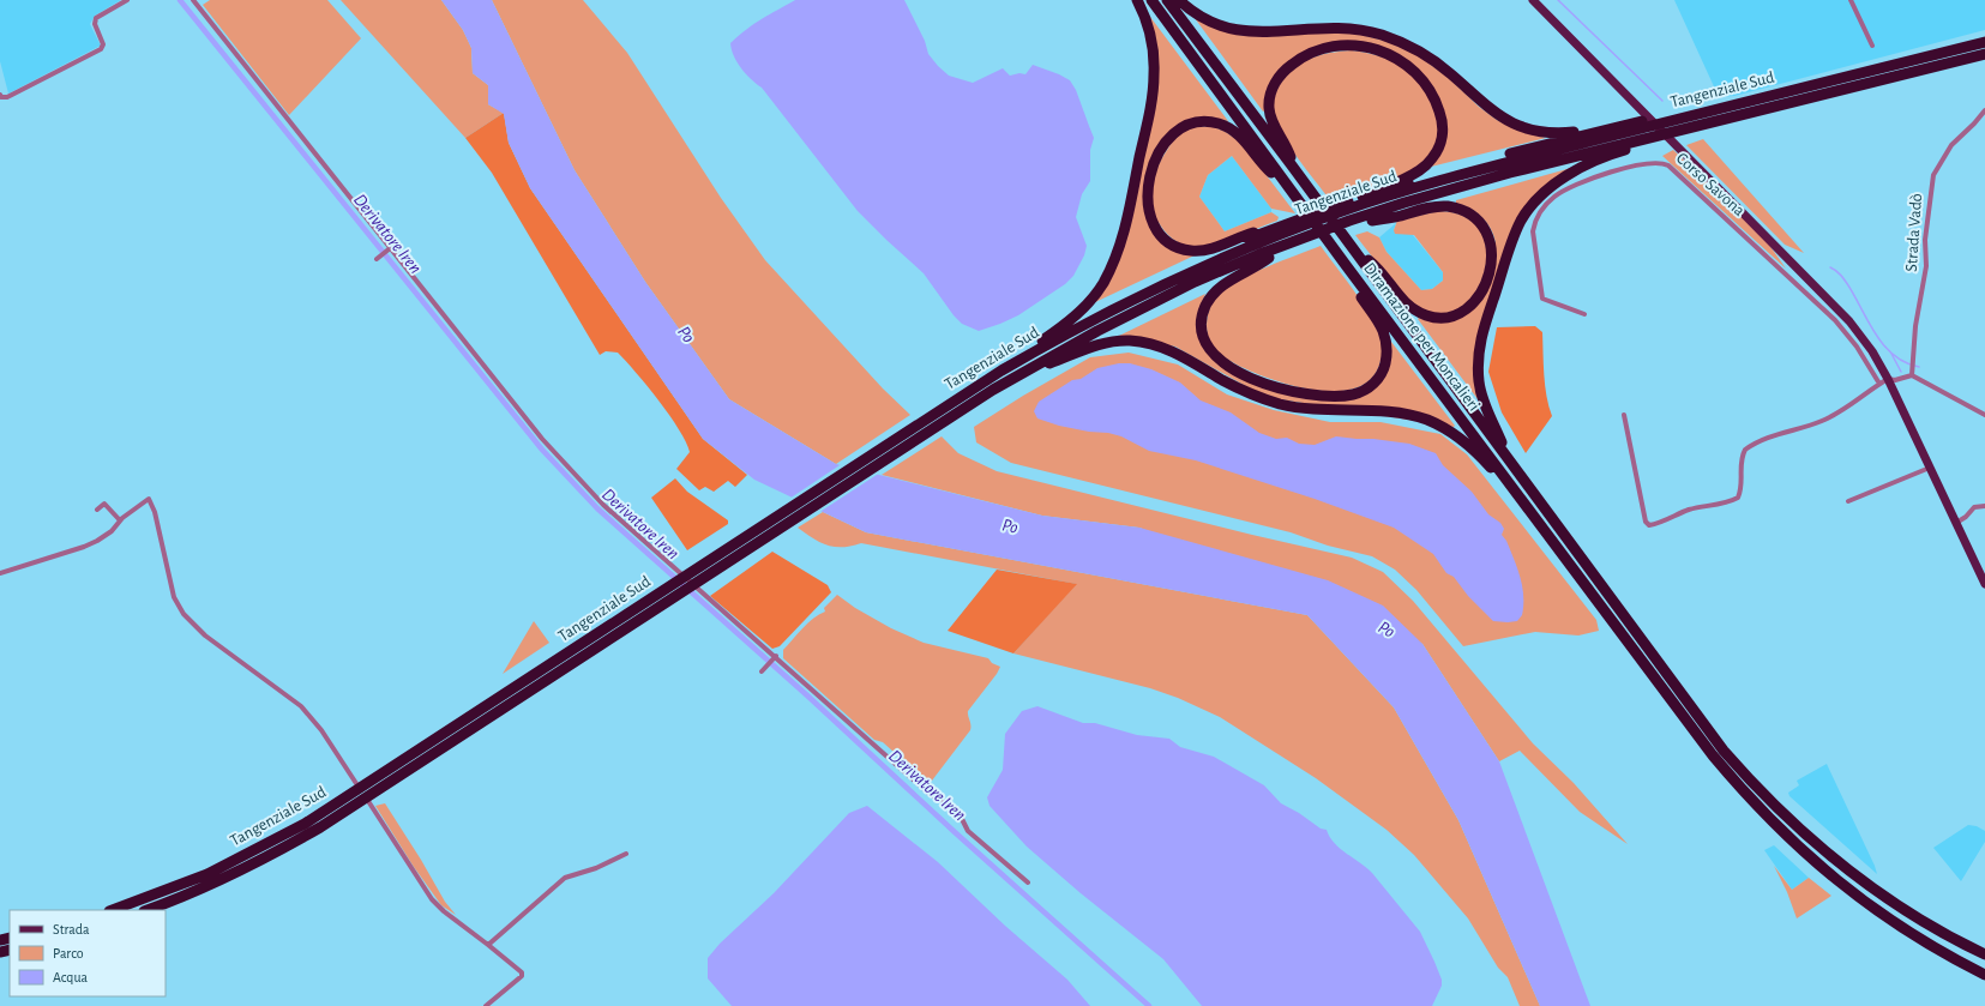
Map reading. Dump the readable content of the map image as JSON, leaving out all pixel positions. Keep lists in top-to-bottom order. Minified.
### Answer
{"streets":{"highway":["Tangenziale Sud","Diramazione per Moncalieri"],"main road":["Corso Savona"],"street":["Strada Vadò"]},"water":["Derivatore Iren","Po"],"legend":["Strada","Parco","Acqua"]}
